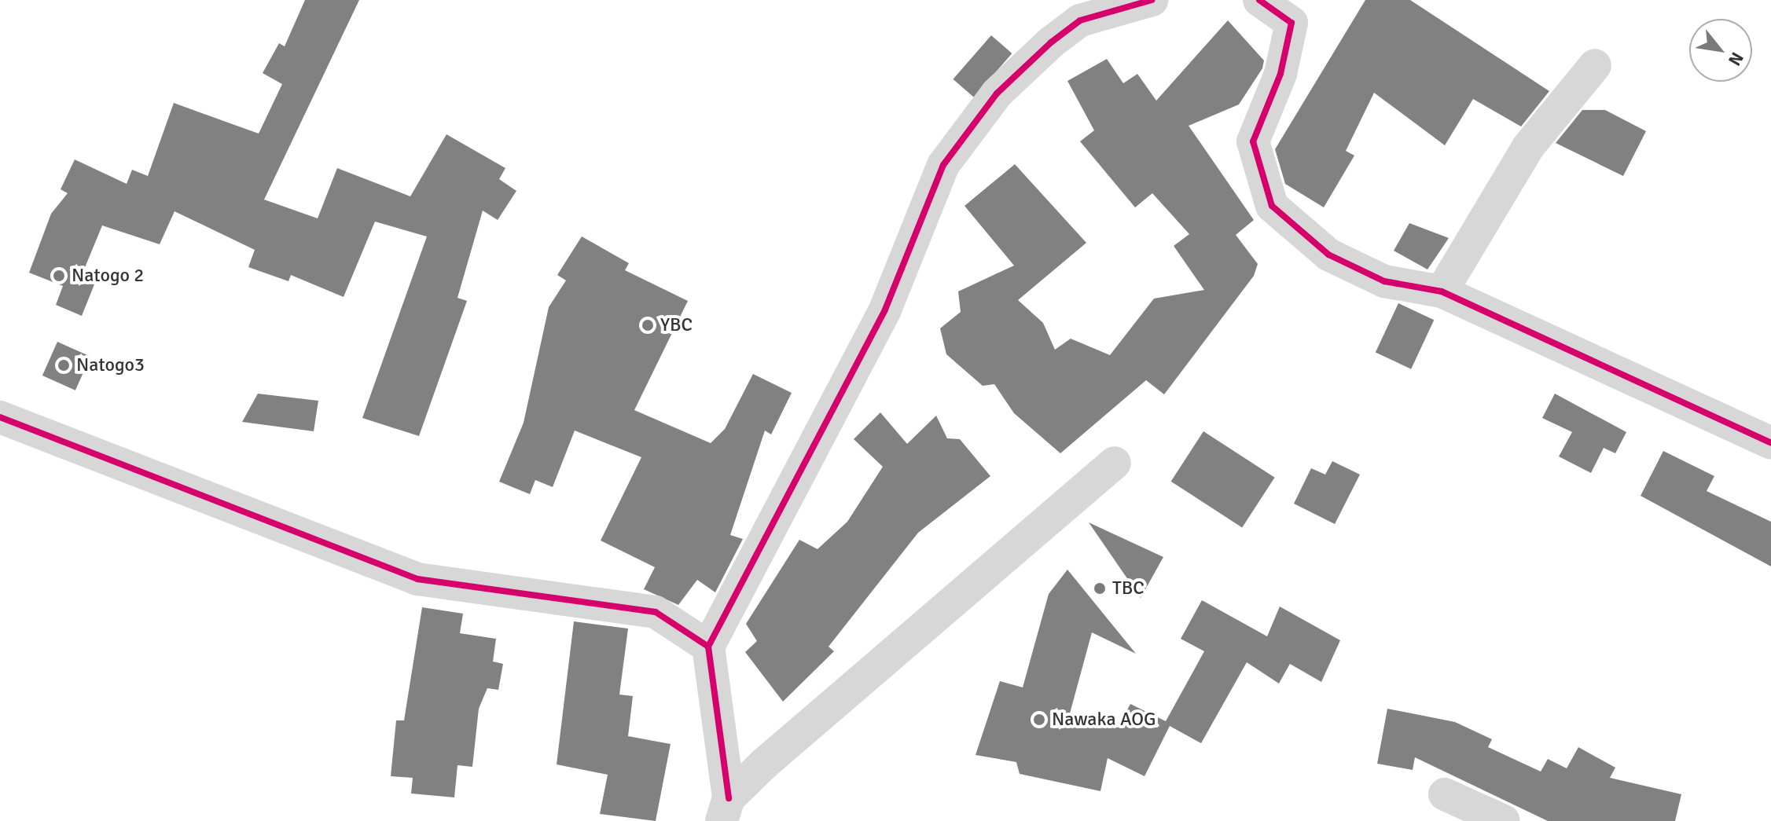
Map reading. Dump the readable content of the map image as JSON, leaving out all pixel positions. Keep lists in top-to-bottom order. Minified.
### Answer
{"places":["Natogo 2","YBC","Natogo3","TBC","Nawaka AOG"],"north":"bottom right"}
